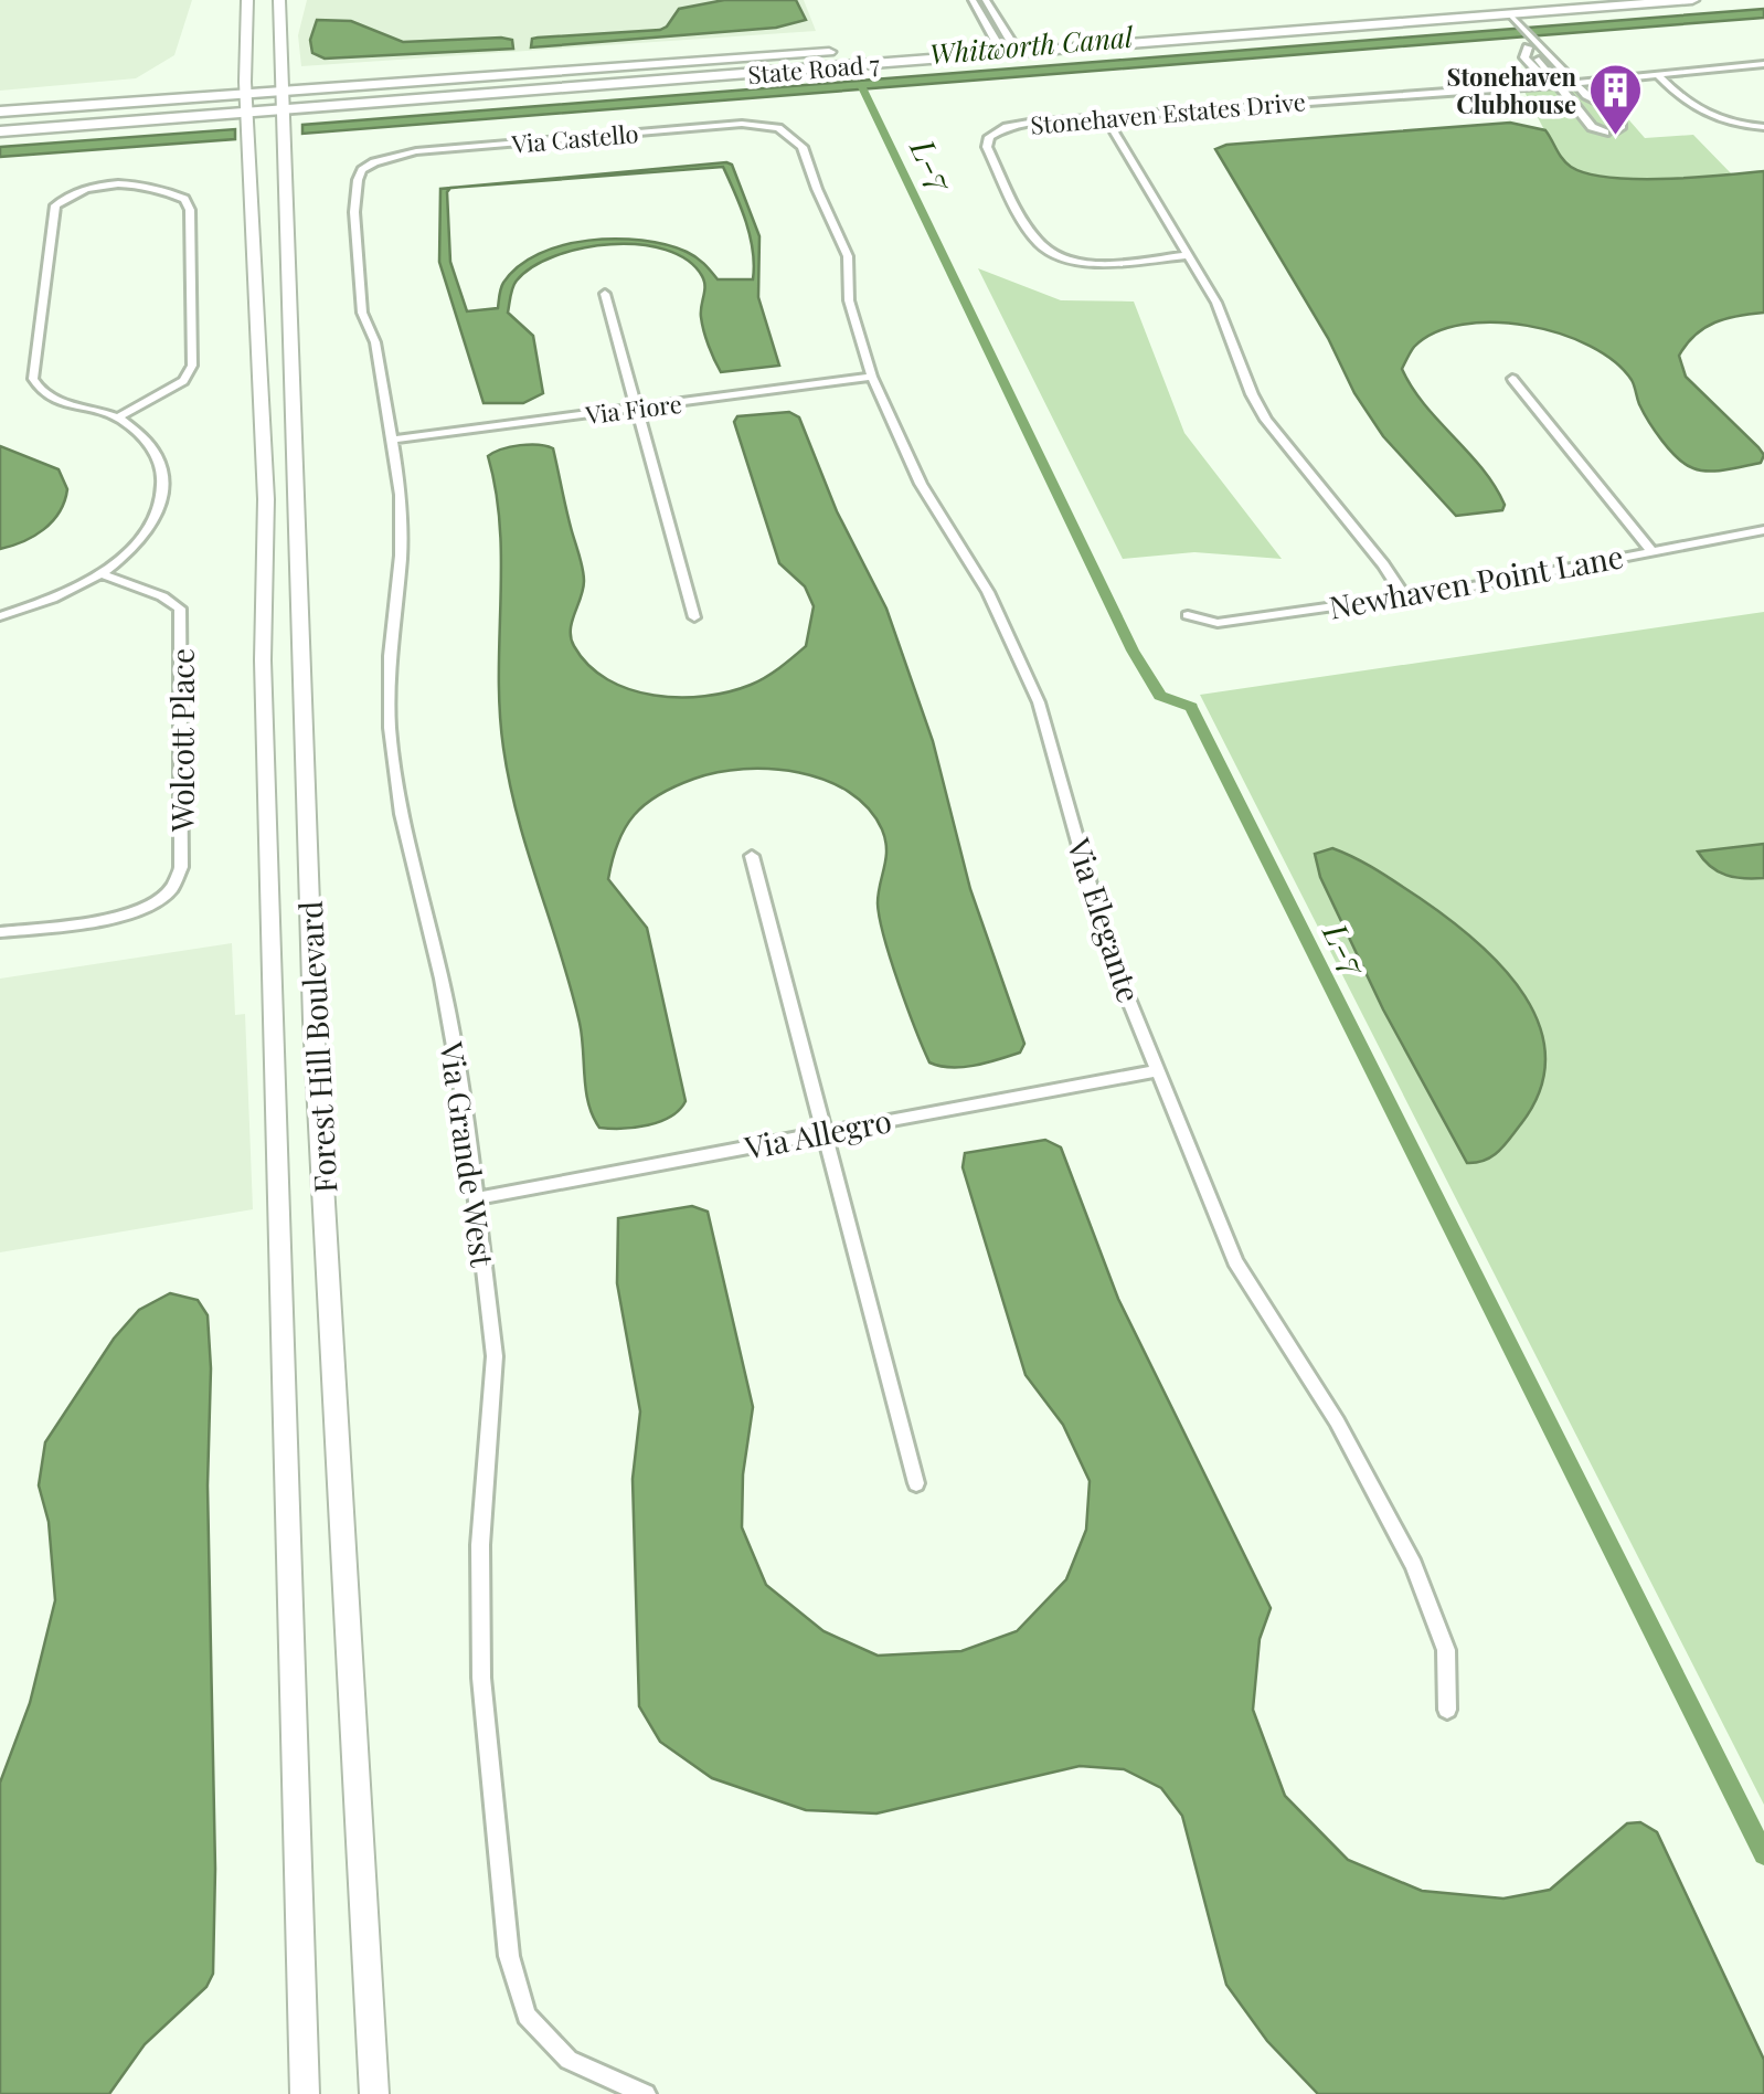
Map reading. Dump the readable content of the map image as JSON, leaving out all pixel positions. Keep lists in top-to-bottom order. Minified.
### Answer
{"streets":{"main road":["State Road 7","Forest Hill Boulevard"],"street":["Stonehaven Estates Drive","Via Castello","Via Fiore","Newhaven Point Lane","Wolcott Place","Via Elegante","Via Allegro","Via Grande West"]},"crossings":[["State Road 7","Forest Hill Boulevard"],["Via Castello","Via Elegante"],["Via Castello","Via Grande West"],["Via Fiore","Via Elegante"],["Via Fiore","Via Grande West"],["Via Elegante","Via Allegro"],["Via Allegro","Via Grande West"]],"water":["Whitworth Canal","L-7"],"places":{"building":["Stonehaven Clubhouse"]}}
